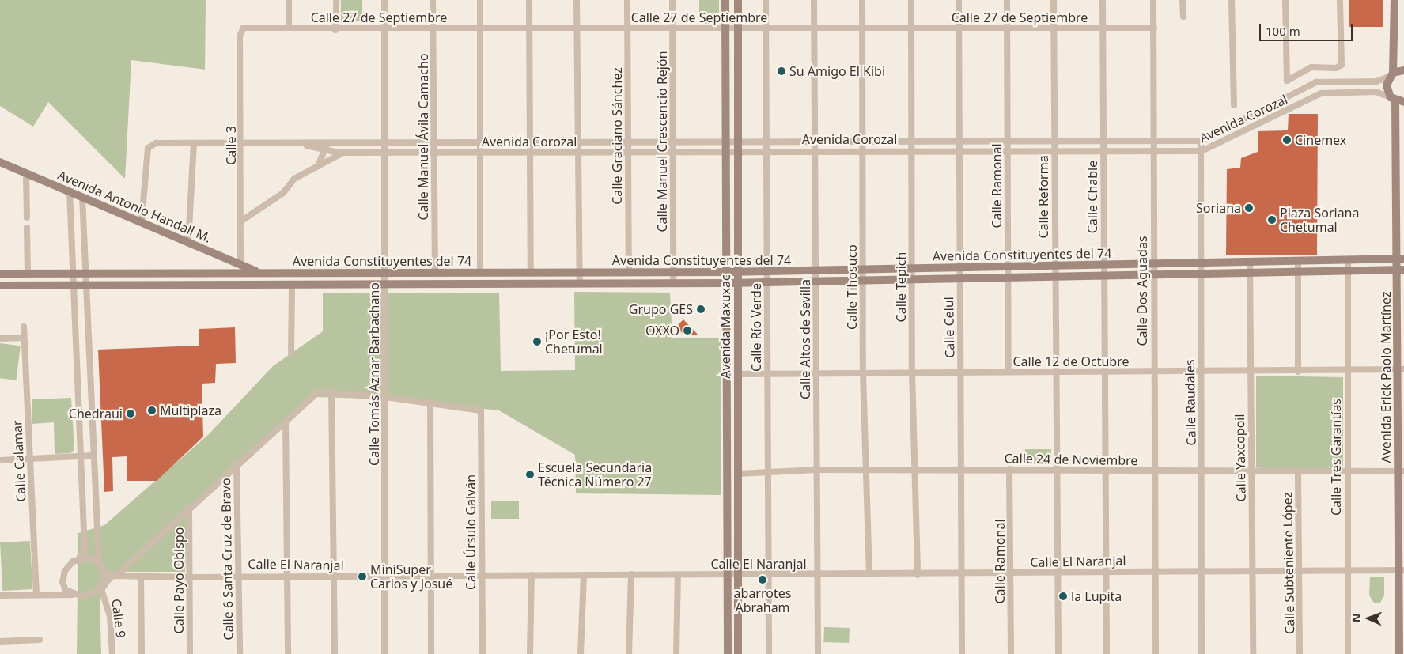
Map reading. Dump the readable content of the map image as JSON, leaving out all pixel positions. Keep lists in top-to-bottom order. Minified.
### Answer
{"streets":{"main road":["Avenida Antonio Handall M.","Avenida Constituyentes del 74","Avenida Maxuxac","Avenida Erick Paolo Martínez"],"street":["Calle 27 de Septiembre","Avenida Corozal","Calle Graciano Sánchez","Calle Manuel Ávila Camacho","Calle Manuel Crescencio Rejón","Calle 3","Calle Ramonal","Calle Reforma","Calle Chable","Calle Tihosuco","Calle Tepich","Calle Dos Aguadas","Calle Río Verde","Calle Celul","Calle Altos de Sevilla","Calle 12 de Octubre","Calle Tomás Aznar Barbachano","Calle Raudales","Calle Tres Garantías","Calle Yaxcopoil","Calle 24 de Noviembre","Calle Calamar","Calle Úrsulo Galván","Calle 6 Santa Cruz de Bravo","Calle El Naranjal","Calle Subteniente López","Calle Payo Obispo","Calle 9"]},"crossings":[["Calle 27 de Septiembre","Calle Graciano Sánchez"],["Calle 27 de Septiembre","Calle Manuel Ávila Camacho"],["Calle 27 de Septiembre","Calle Manuel Crescencio Rejón"],["Calle 27 de Septiembre","Calle 3"],["Calle 27 de Septiembre","Calle Ramonal"],["Calle 27 de Septiembre","Calle Reforma"],["Calle 27 de Septiembre","Calle Chable"],["Calle 27 de Septiembre","Calle Tihosuco"],["Calle 27 de Septiembre","Calle Tepich"],["Calle 27 de Septiembre","Calle Dos Aguadas"],["Calle 27 de Septiembre","Avenida Maxuxac"],["Calle 27 de Septiembre","Calle Río Verde"],["Calle 27 de Septiembre","Calle Celul"],["Calle 27 de Septiembre","Calle Altos de Sevilla"],["Calle 27 de Septiembre","Calle Tomás Aznar Barbachano"],["Avenida Corozal","Calle Graciano Sánchez"],["Avenida Corozal","Calle Manuel Ávila Camacho"],["Avenida Corozal","Calle Manuel Crescencio Rejón"],["Avenida Corozal","Calle 3"],["Avenida Corozal","Calle Ramonal"],["Avenida Corozal","Calle Reforma"],["Avenida Corozal","Calle Chable"],["Avenida Corozal","Avenida Antonio Handall M."],["Avenida Corozal","Calle Tihosuco"],["Avenida Corozal","Calle Tepich"],["Avenida Corozal","Calle Dos Aguadas"],["Avenida Corozal","Avenida Maxuxac"],["Avenida Corozal","Calle Río Verde"],["Avenida Corozal","Calle Celul"],["Avenida Corozal","Calle Altos de Sevilla"],["Avenida Corozal","Calle Tomás Aznar Barbachano"],["Avenida Corozal","Avenida Erick Paolo Martínez"],["Avenida Corozal","Calle Raudales"],["Calle Graciano Sánchez","Avenida Constituyentes del 74"],["Calle Manuel Ávila Camacho","Avenida Constituyentes del 74"],["Calle Manuel Crescencio Rejón","Avenida Constituyentes del 74"],["Calle 3","Avenida Antonio Handall M."],["Calle Ramonal","Avenida Constituyentes del 74"],["Calle Ramonal","Calle 12 de Octubre"],["Calle Ramonal","Calle 24 de Noviembre"],["Calle Ramonal","Calle El Naranjal"],["Calle Reforma","Avenida Constituyentes del 74"],["Calle Reforma","Calle 12 de Octubre"],["Calle Reforma","Calle 24 de Noviembre"],["Calle Reforma","Calle El Naranjal"],["Calle Chable","Avenida Constituyentes del 74"],["Calle Chable","Calle 12 de Octubre"],["Calle Chable","Calle 24 de Noviembre"],["Calle Chable","Calle El Naranjal"],["Avenida Antonio Handall M.","Avenida Constituyentes del 74"],["Avenida Constituyentes del 74","Calle Tihosuco"],["Avenida Constituyentes del 74","Calle Tepich"],["Avenida Constituyentes del 74","Calle Dos Aguadas"],["Avenida Constituyentes del 74","Avenida Maxuxac"],["Avenida Constituyentes del 74","Calle Río Verde"],["Avenida Constituyentes del 74","Calle Celul"],["Avenida Constituyentes del 74","Calle Altos de Sevilla"],["Avenida Constituyentes del 74","Calle Tomás Aznar Barbachano"],["Avenida Constituyentes del 74","Avenida Erick Paolo Martínez"],["Avenida Constituyentes del 74","Calle Raudales"],["Avenida Constituyentes del 74","Calle Tres Garantías"],["Avenida Constituyentes del 74","Calle Yaxcopoil"],["Calle Tihosuco","Calle 12 de Octubre"],["Calle Tihosuco","Calle 24 de Noviembre"],["Calle Tihosuco","Calle El Naranjal"],["Calle Tepich","Calle 12 de Octubre"],["Calle Tepich","Calle 24 de Noviembre"],["Calle Tepich","Calle El Naranjal"],["Calle Dos Aguadas","Calle 12 de Octubre"],["Calle Dos Aguadas","Calle 24 de Noviembre"],["Calle Dos Aguadas","Calle El Naranjal"],["Avenida Maxuxac","Calle 12 de Octubre"],["Avenida Maxuxac","Calle 24 de Noviembre"],["Avenida Maxuxac","Calle El Naranjal"],["Calle Río Verde","Calle 12 de Octubre"],["Calle Río Verde","Calle 24 de Noviembre"],["Calle Río Verde","Calle El Naranjal"],["Calle Celul","Calle 12 de Octubre"],["Calle Celul","Calle 24 de Noviembre"],["Calle Celul","Calle El Naranjal"],["Calle Altos de Sevilla","Calle 12 de Octubre"],["Calle Altos de Sevilla","Calle 24 de Noviembre"],["Calle Altos de Sevilla","Calle El Naranjal"],["Calle 12 de Octubre","Avenida Erick Paolo Martínez"],["Calle 12 de Octubre","Calle Raudales"],["Calle 12 de Octubre","Calle Tres Garantías"],["Calle 12 de Octubre","Calle Yaxcopoil"],["Calle Tomás Aznar Barbachano","Calle El Naranjal"],["Avenida Erick Paolo Martínez","Calle 24 de Noviembre"],["Avenida Erick Paolo Martínez","Calle El Naranjal"],["Calle Raudales","Calle 24 de Noviembre"],["Calle Raudales","Calle El Naranjal"],["Calle Tres Garantías","Calle 24 de Noviembre"],["Calle Tres Garantías","Calle El Naranjal"],["Calle Yaxcopoil","Calle 24 de Noviembre"],["Calle Yaxcopoil","Calle El Naranjal"],["Calle 24 de Noviembre","Calle Subteniente López"],["Calle Úrsulo Galván","Calle El Naranjal"],["Calle 6 Santa Cruz de Bravo","Calle El Naranjal"],["Calle El Naranjal","Calle Subteniente López"],["Calle El Naranjal","Calle Payo Obispo"]],"places":["Su Amigo El Kibi","Cinemex","Soriana","Plaza Soriana Chetumal","Grupo GES","OXXO","¡Por Esto! Chetumal","Multiplaza","Chedraui","Escuela Secundaria Técnica Número 27","MiniSuper Carlos y Josué","abarrotes Abraham","la Lupita"],"scale_bar":"100 m","north":"left"}
